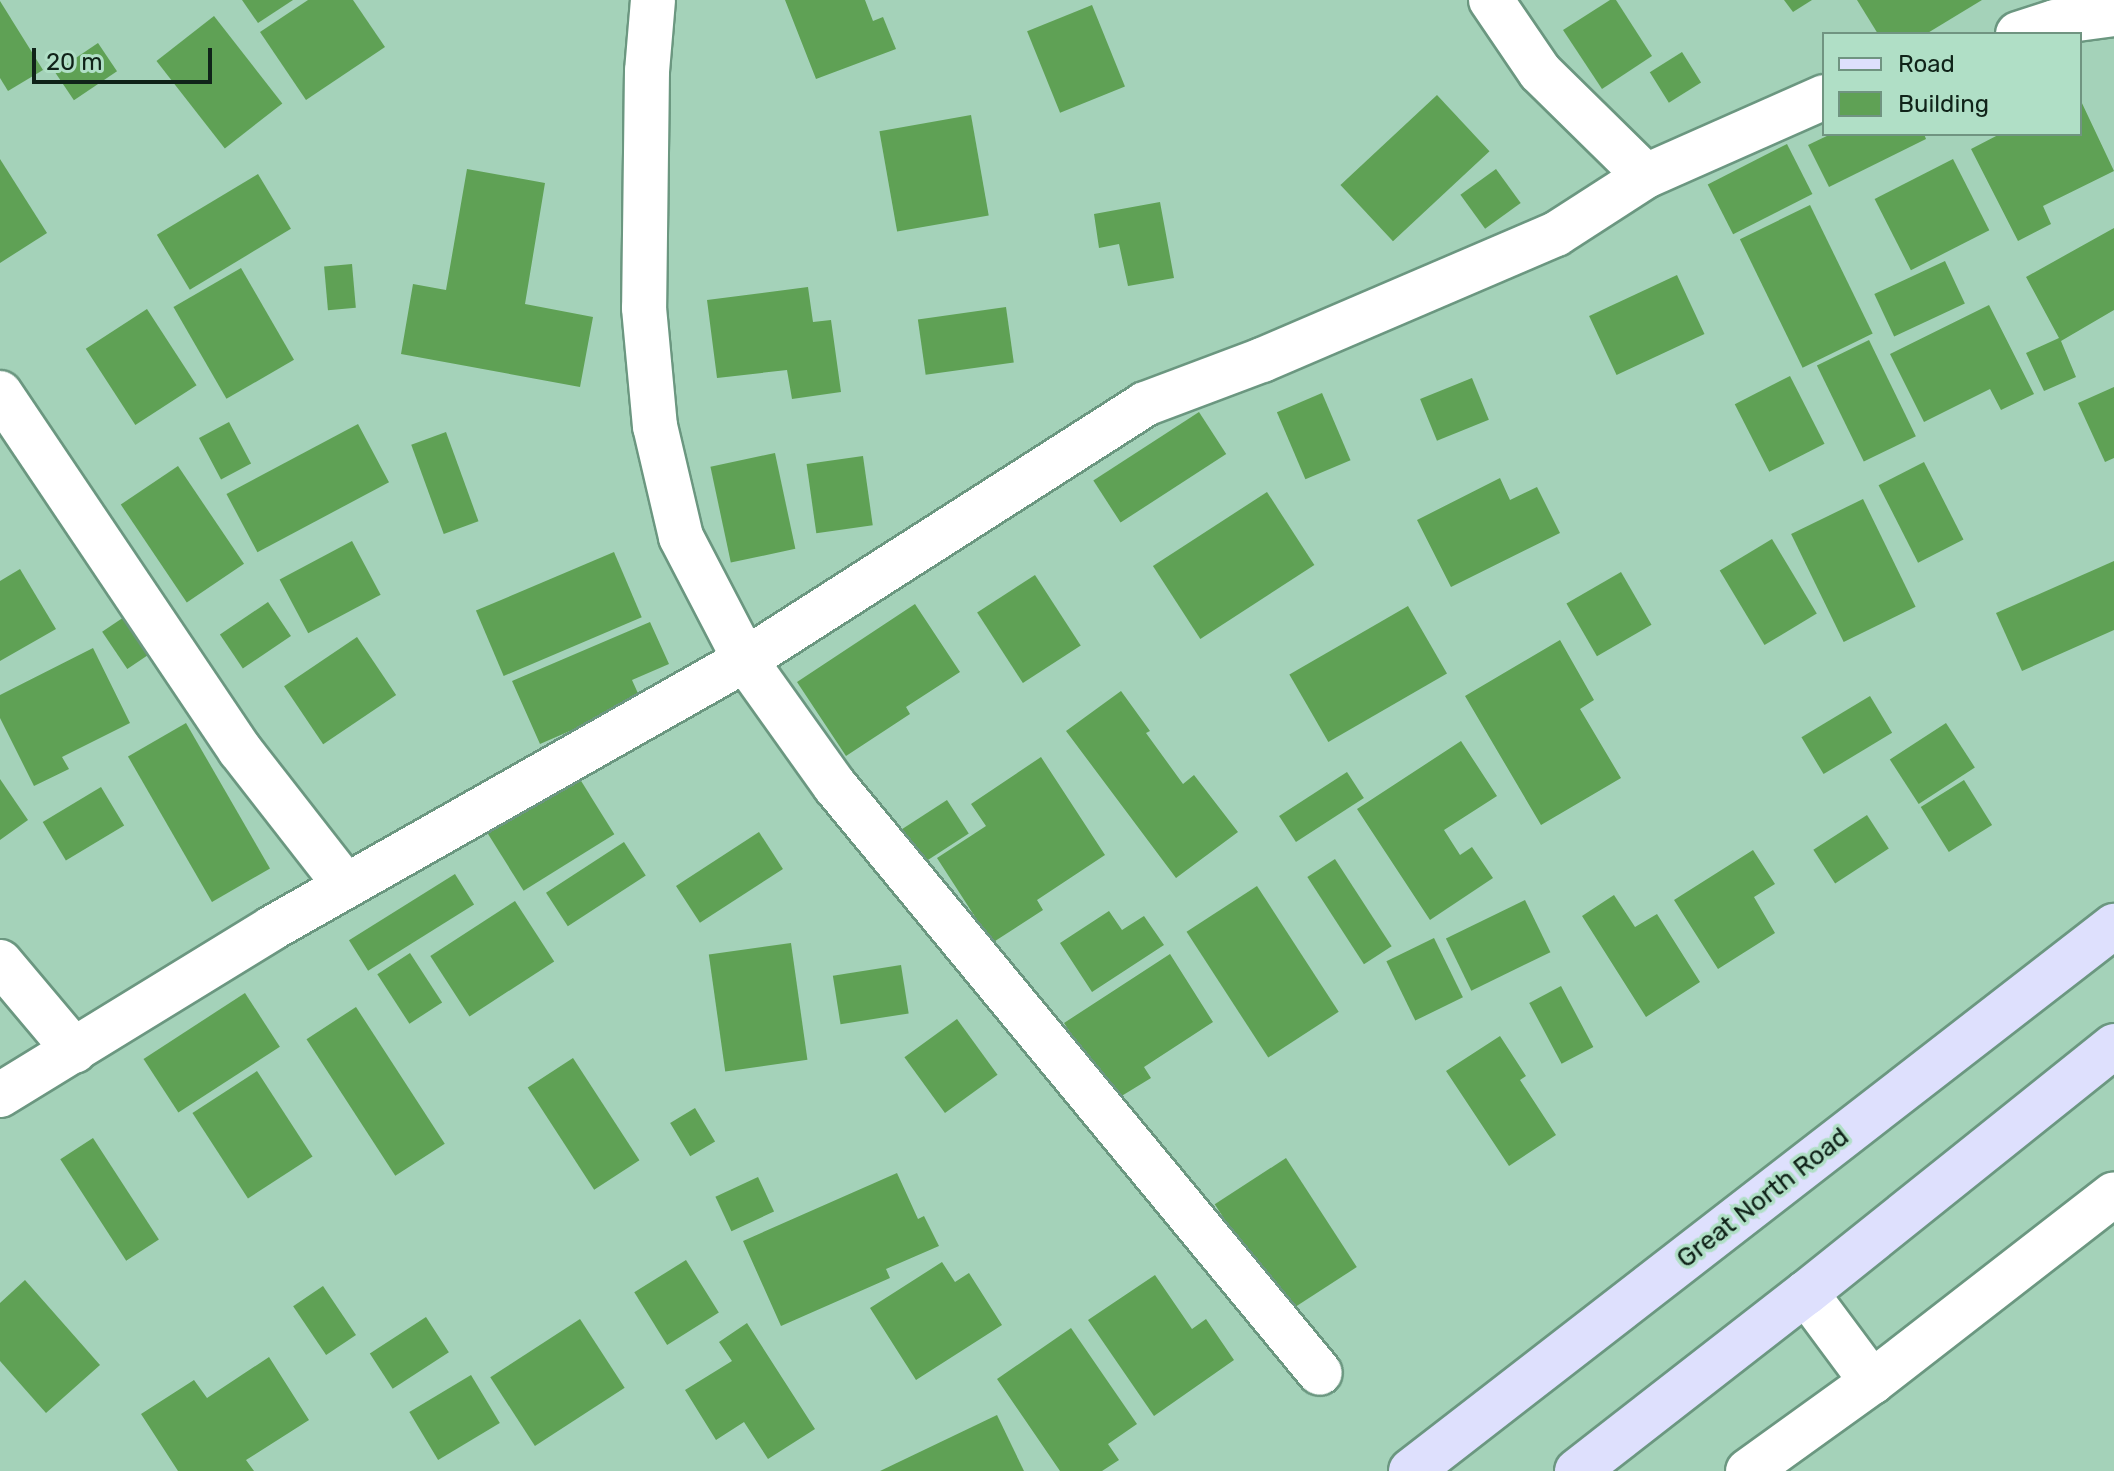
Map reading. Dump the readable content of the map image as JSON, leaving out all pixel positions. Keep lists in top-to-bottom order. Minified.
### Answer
{"streets":{"main road":["Great North Road"]},"legend":["Road","Building"],"scale_bar":"20 m"}
